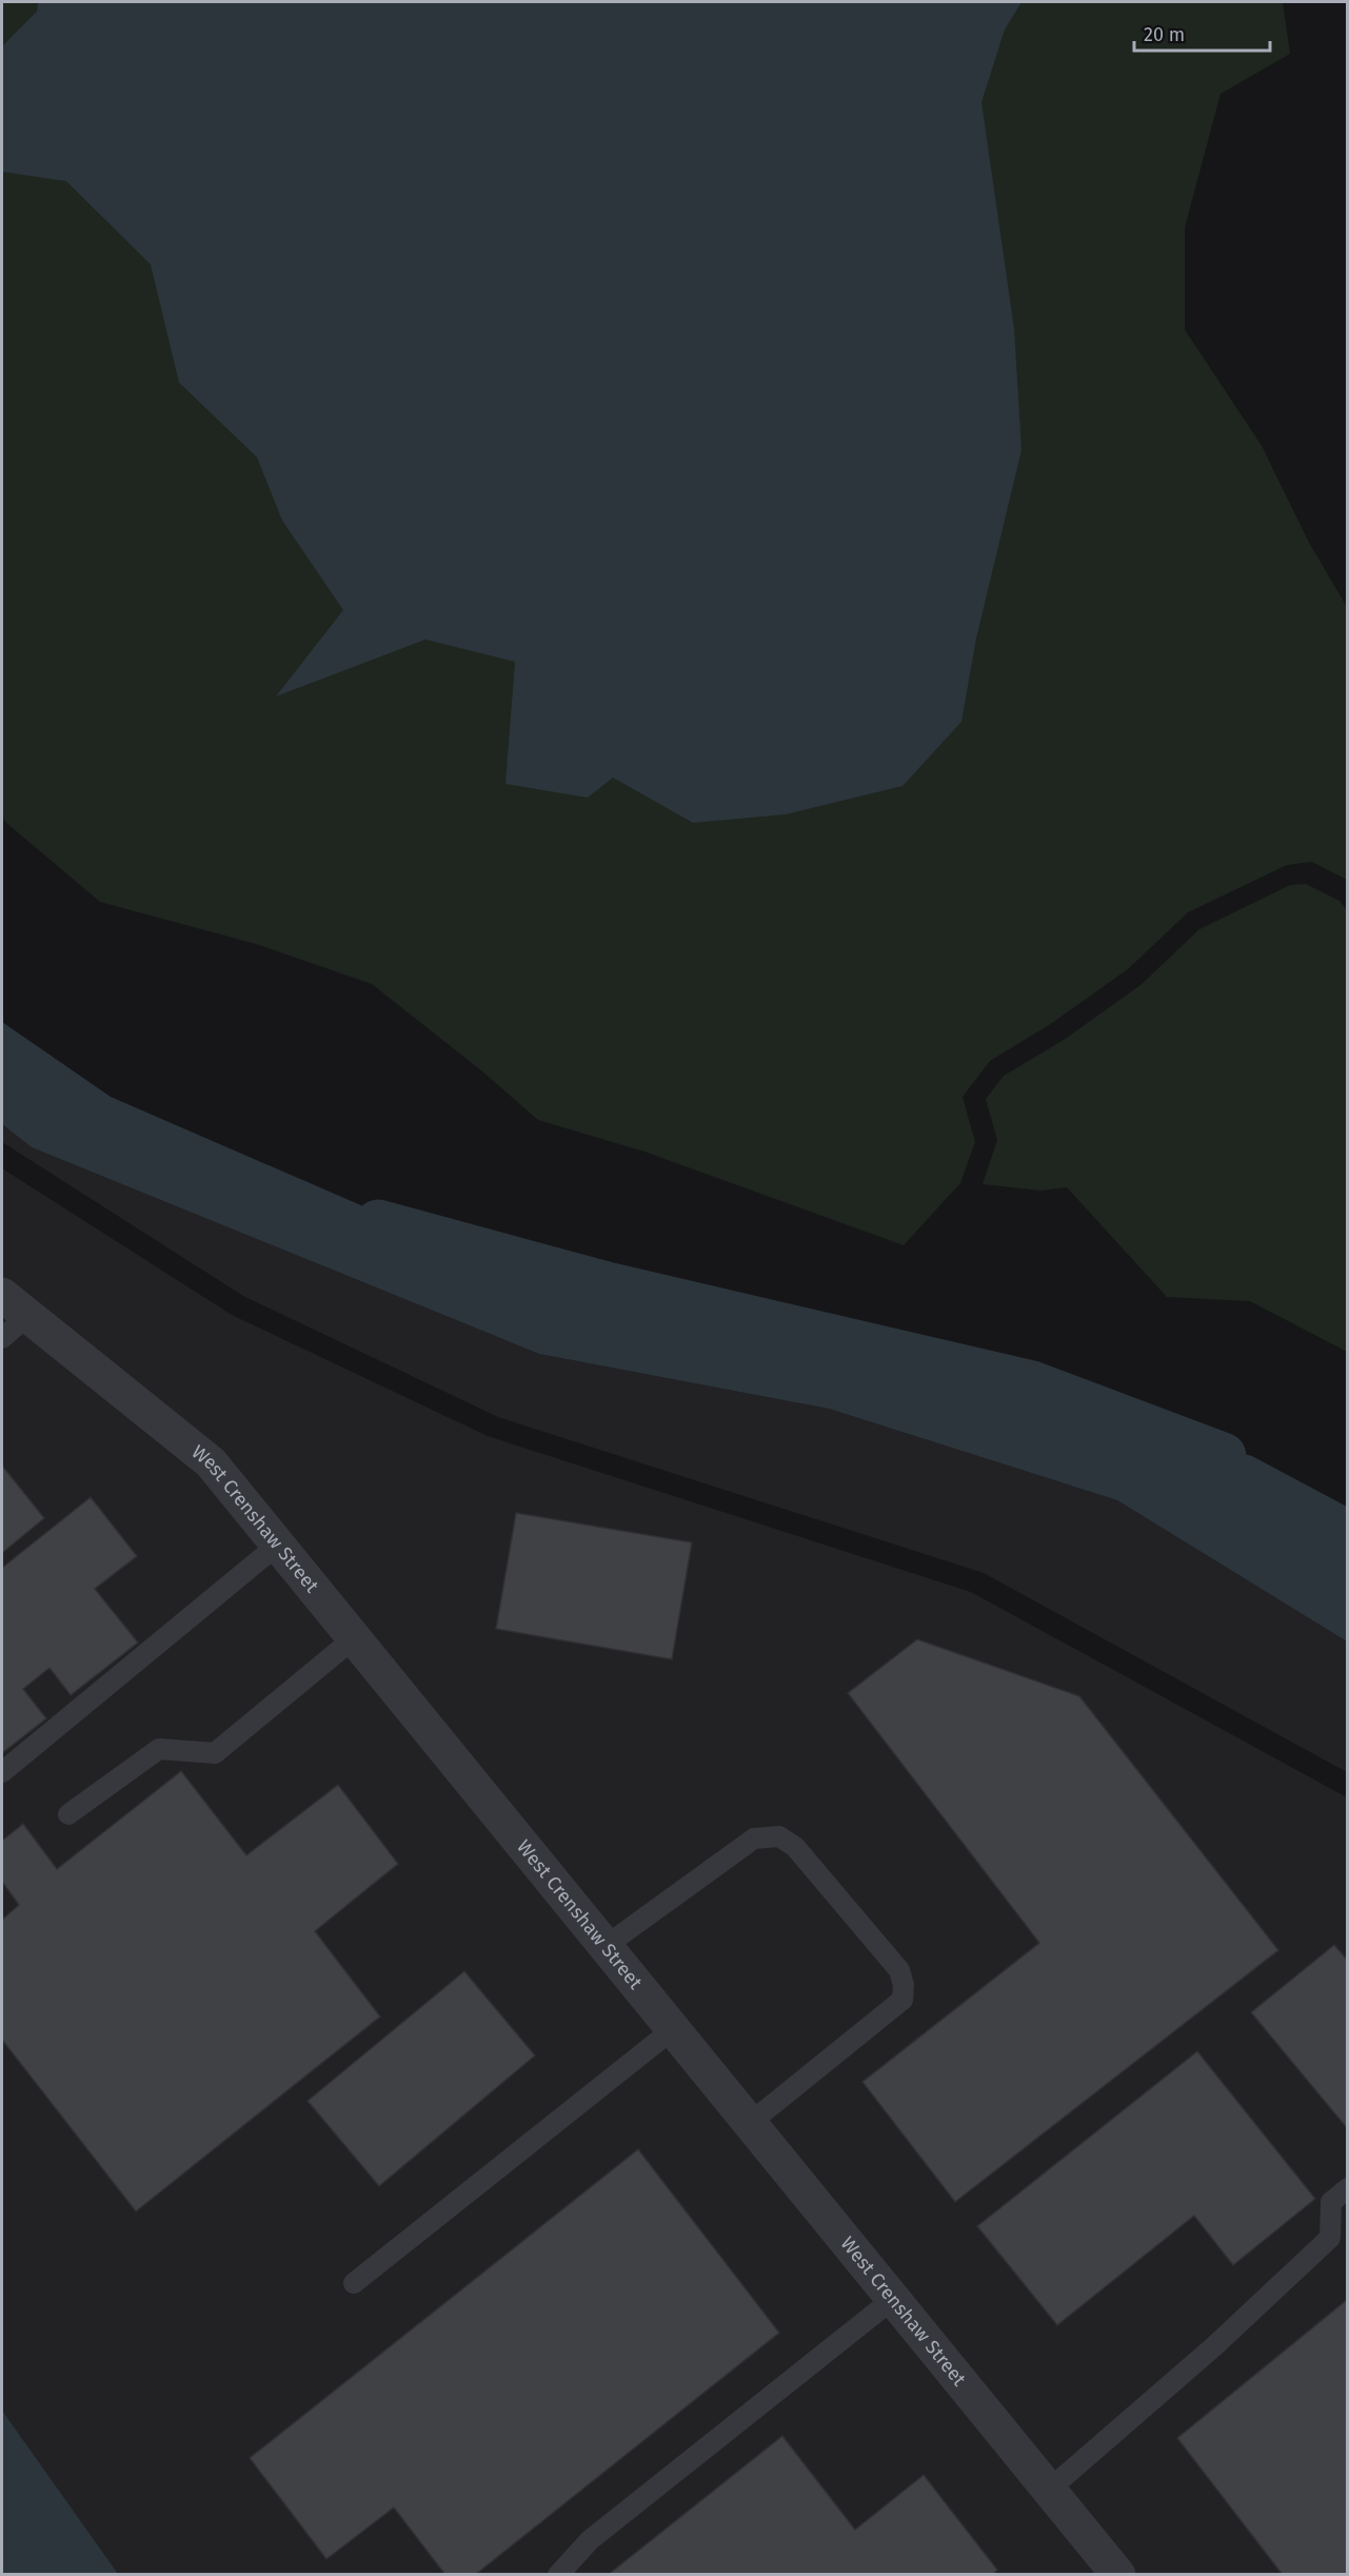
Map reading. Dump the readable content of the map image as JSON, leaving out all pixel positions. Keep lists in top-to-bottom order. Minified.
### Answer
{"streets":{"street":["West Crenshaw Street"]},"scale_bar":"20 m"}
